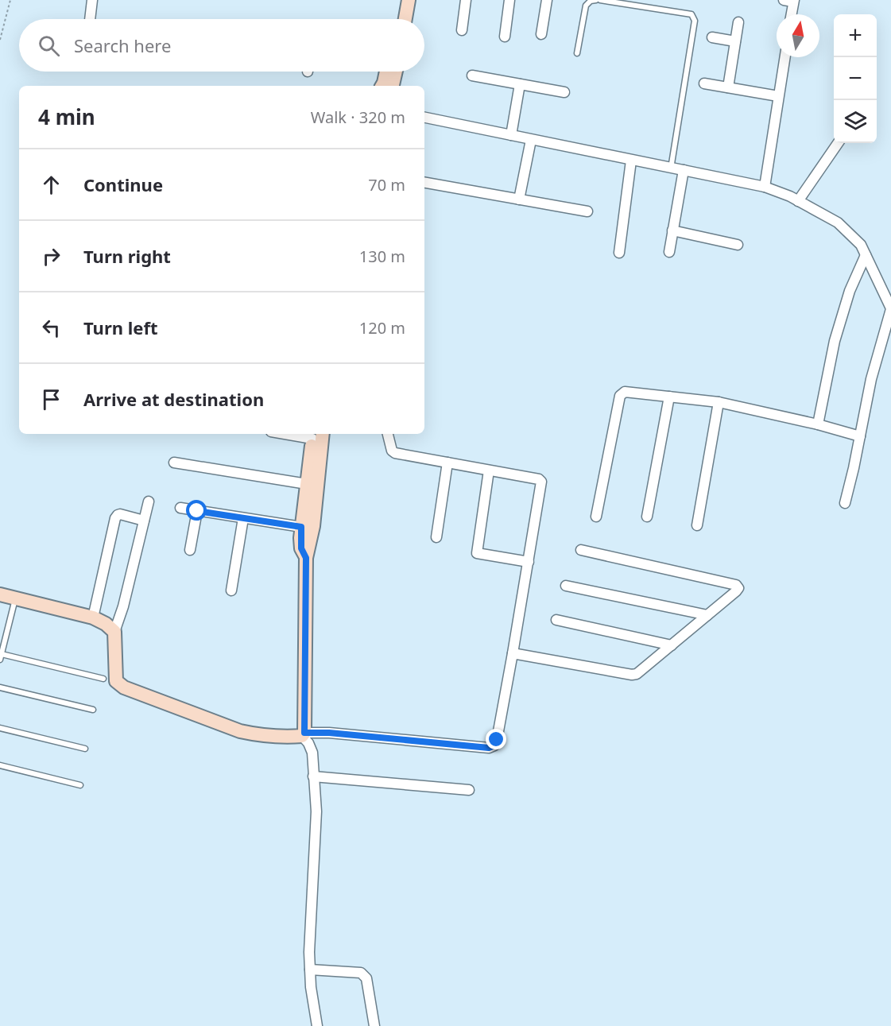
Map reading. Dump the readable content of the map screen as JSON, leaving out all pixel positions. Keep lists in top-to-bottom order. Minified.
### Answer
{"north":"top","page":{"map_buttons":["+","−"],"search":"Search here","heading":["4 min","Walk · 320 m"],"list":[["Continue","70 m"],["Turn right","130 m"],["Turn left","120 m"],"Arrive at destination"]}}
